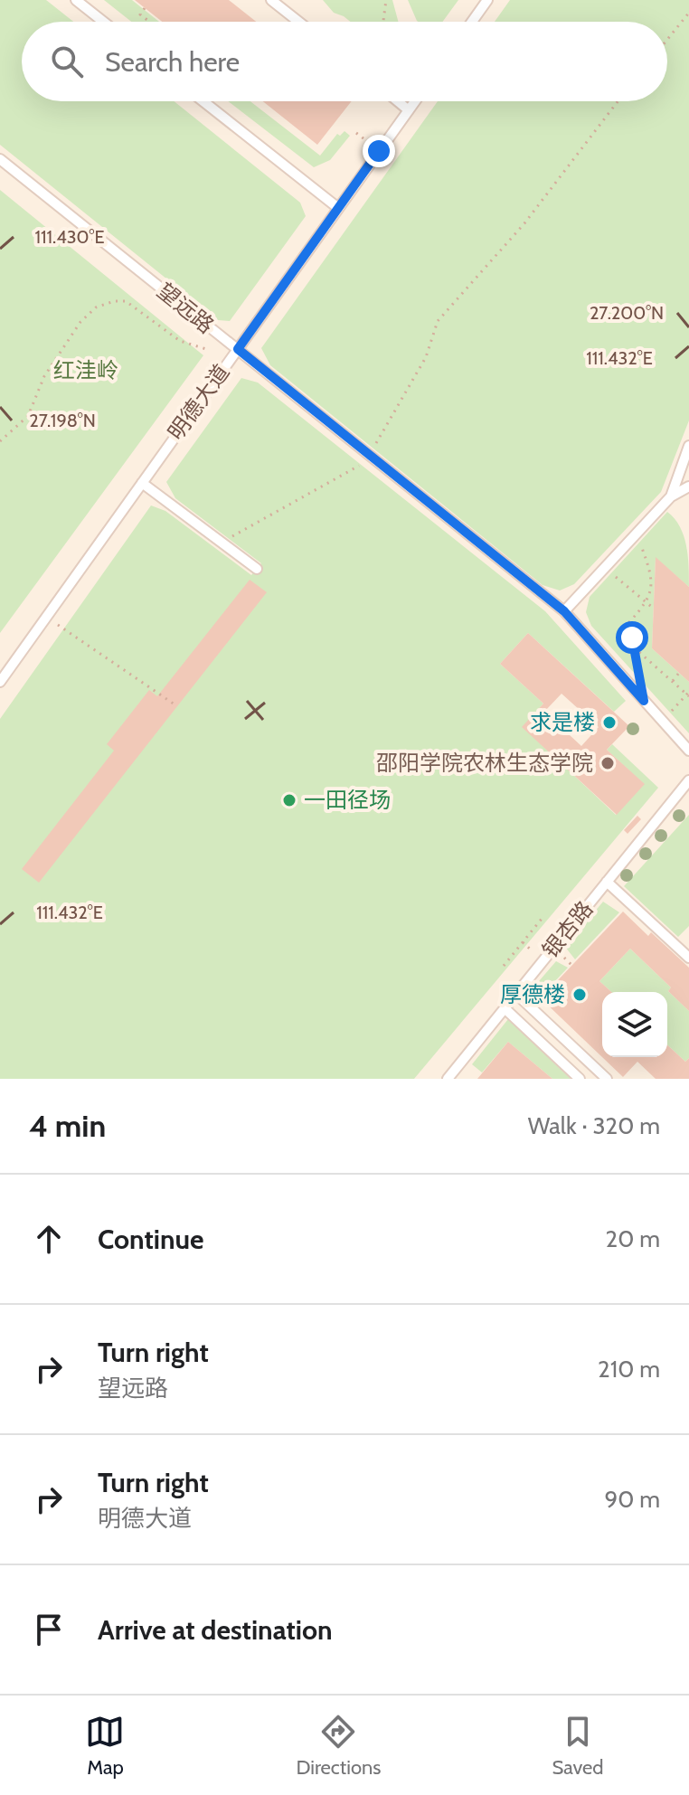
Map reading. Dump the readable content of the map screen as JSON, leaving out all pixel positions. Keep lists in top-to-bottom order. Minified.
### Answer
{"streets":{"lane":["望远路","明德大道","银杏路"]},"crossings":[["望远路","明德大道"]],"parks":["红洼岭"],"places":["求是楼","邵阳学院农林生态学院","一田径场","厚德楼"],"page":{"search":"Search here","heading":["4 min","Walk · 320 m"],"list":[["Continue","20 m"],["Turn right","望远路","210 m"],["Turn right","明德大道","90 m"],"Arrive at destination"],"nav":["Map","Directions","Saved"]},"coordinates":["111.430°E","27.200°N","111.432°E","27.198°N"]}
